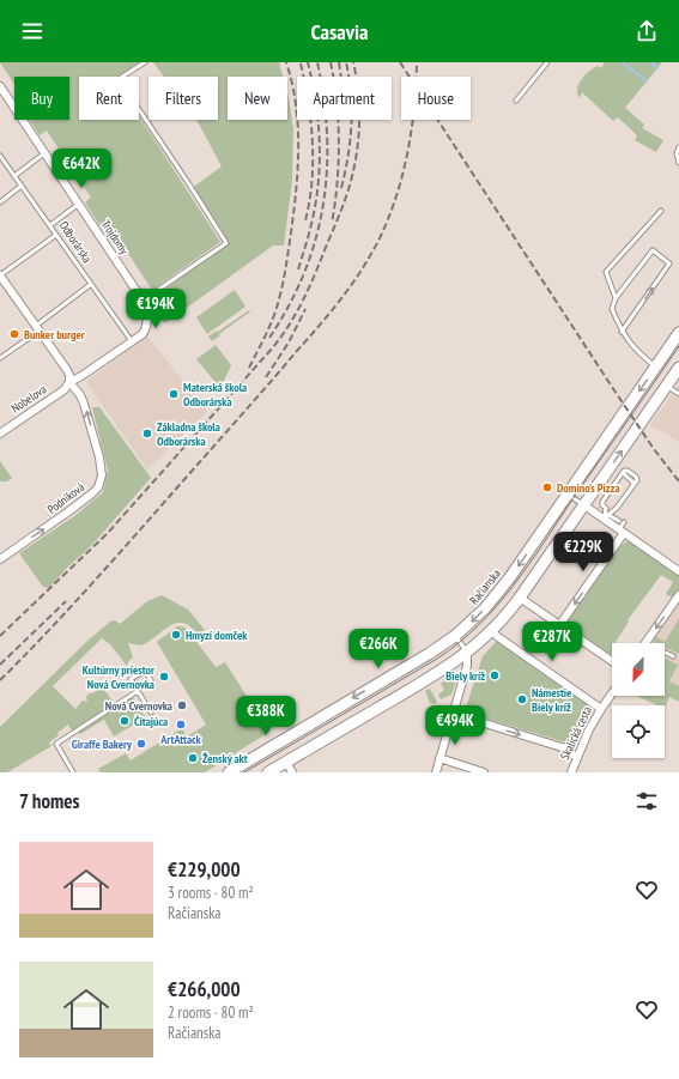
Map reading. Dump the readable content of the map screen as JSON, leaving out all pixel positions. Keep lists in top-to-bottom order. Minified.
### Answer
{"streets":{"main road":["Račianska"],"street":["Trojdomy","Nobelova","Podniková","Skalická cesta"],"lane":["Odborárska"]},"crossings":[["Trojdomy","Odborárska"],["Trojdomy","Nobelova"],["Trojdomy","Podniková"],["Nobelova","Podniková"]],"one_way":["Podniková"],"places":["Bunker burger","Materská škola Odborárska","Základna škola Odborárska","Domino’s Pizza","Hmyzí domček","Biely kríž","Kultúrny priestor Nová Cvernovka","Námestie Biely kríž","Nová Cvernovka","Čítajúca","ArtAttack","Giraffe Bakery","Ženský akt"],"north":"bottom left","page":{"header":"Casavia","chip":["Buy","Rent","Filters","New","Apartment","House"],"price":["€642K","€194K","€229K","€287K","€266K","€388K","€494K"],"heading":"7 homes","list":[{"name":"€229,000","note":"3 rooms · 80 m² · Račianska"},{"name":"€266,000","note":"2 rooms · 80 m² · Račianska"}]}}
